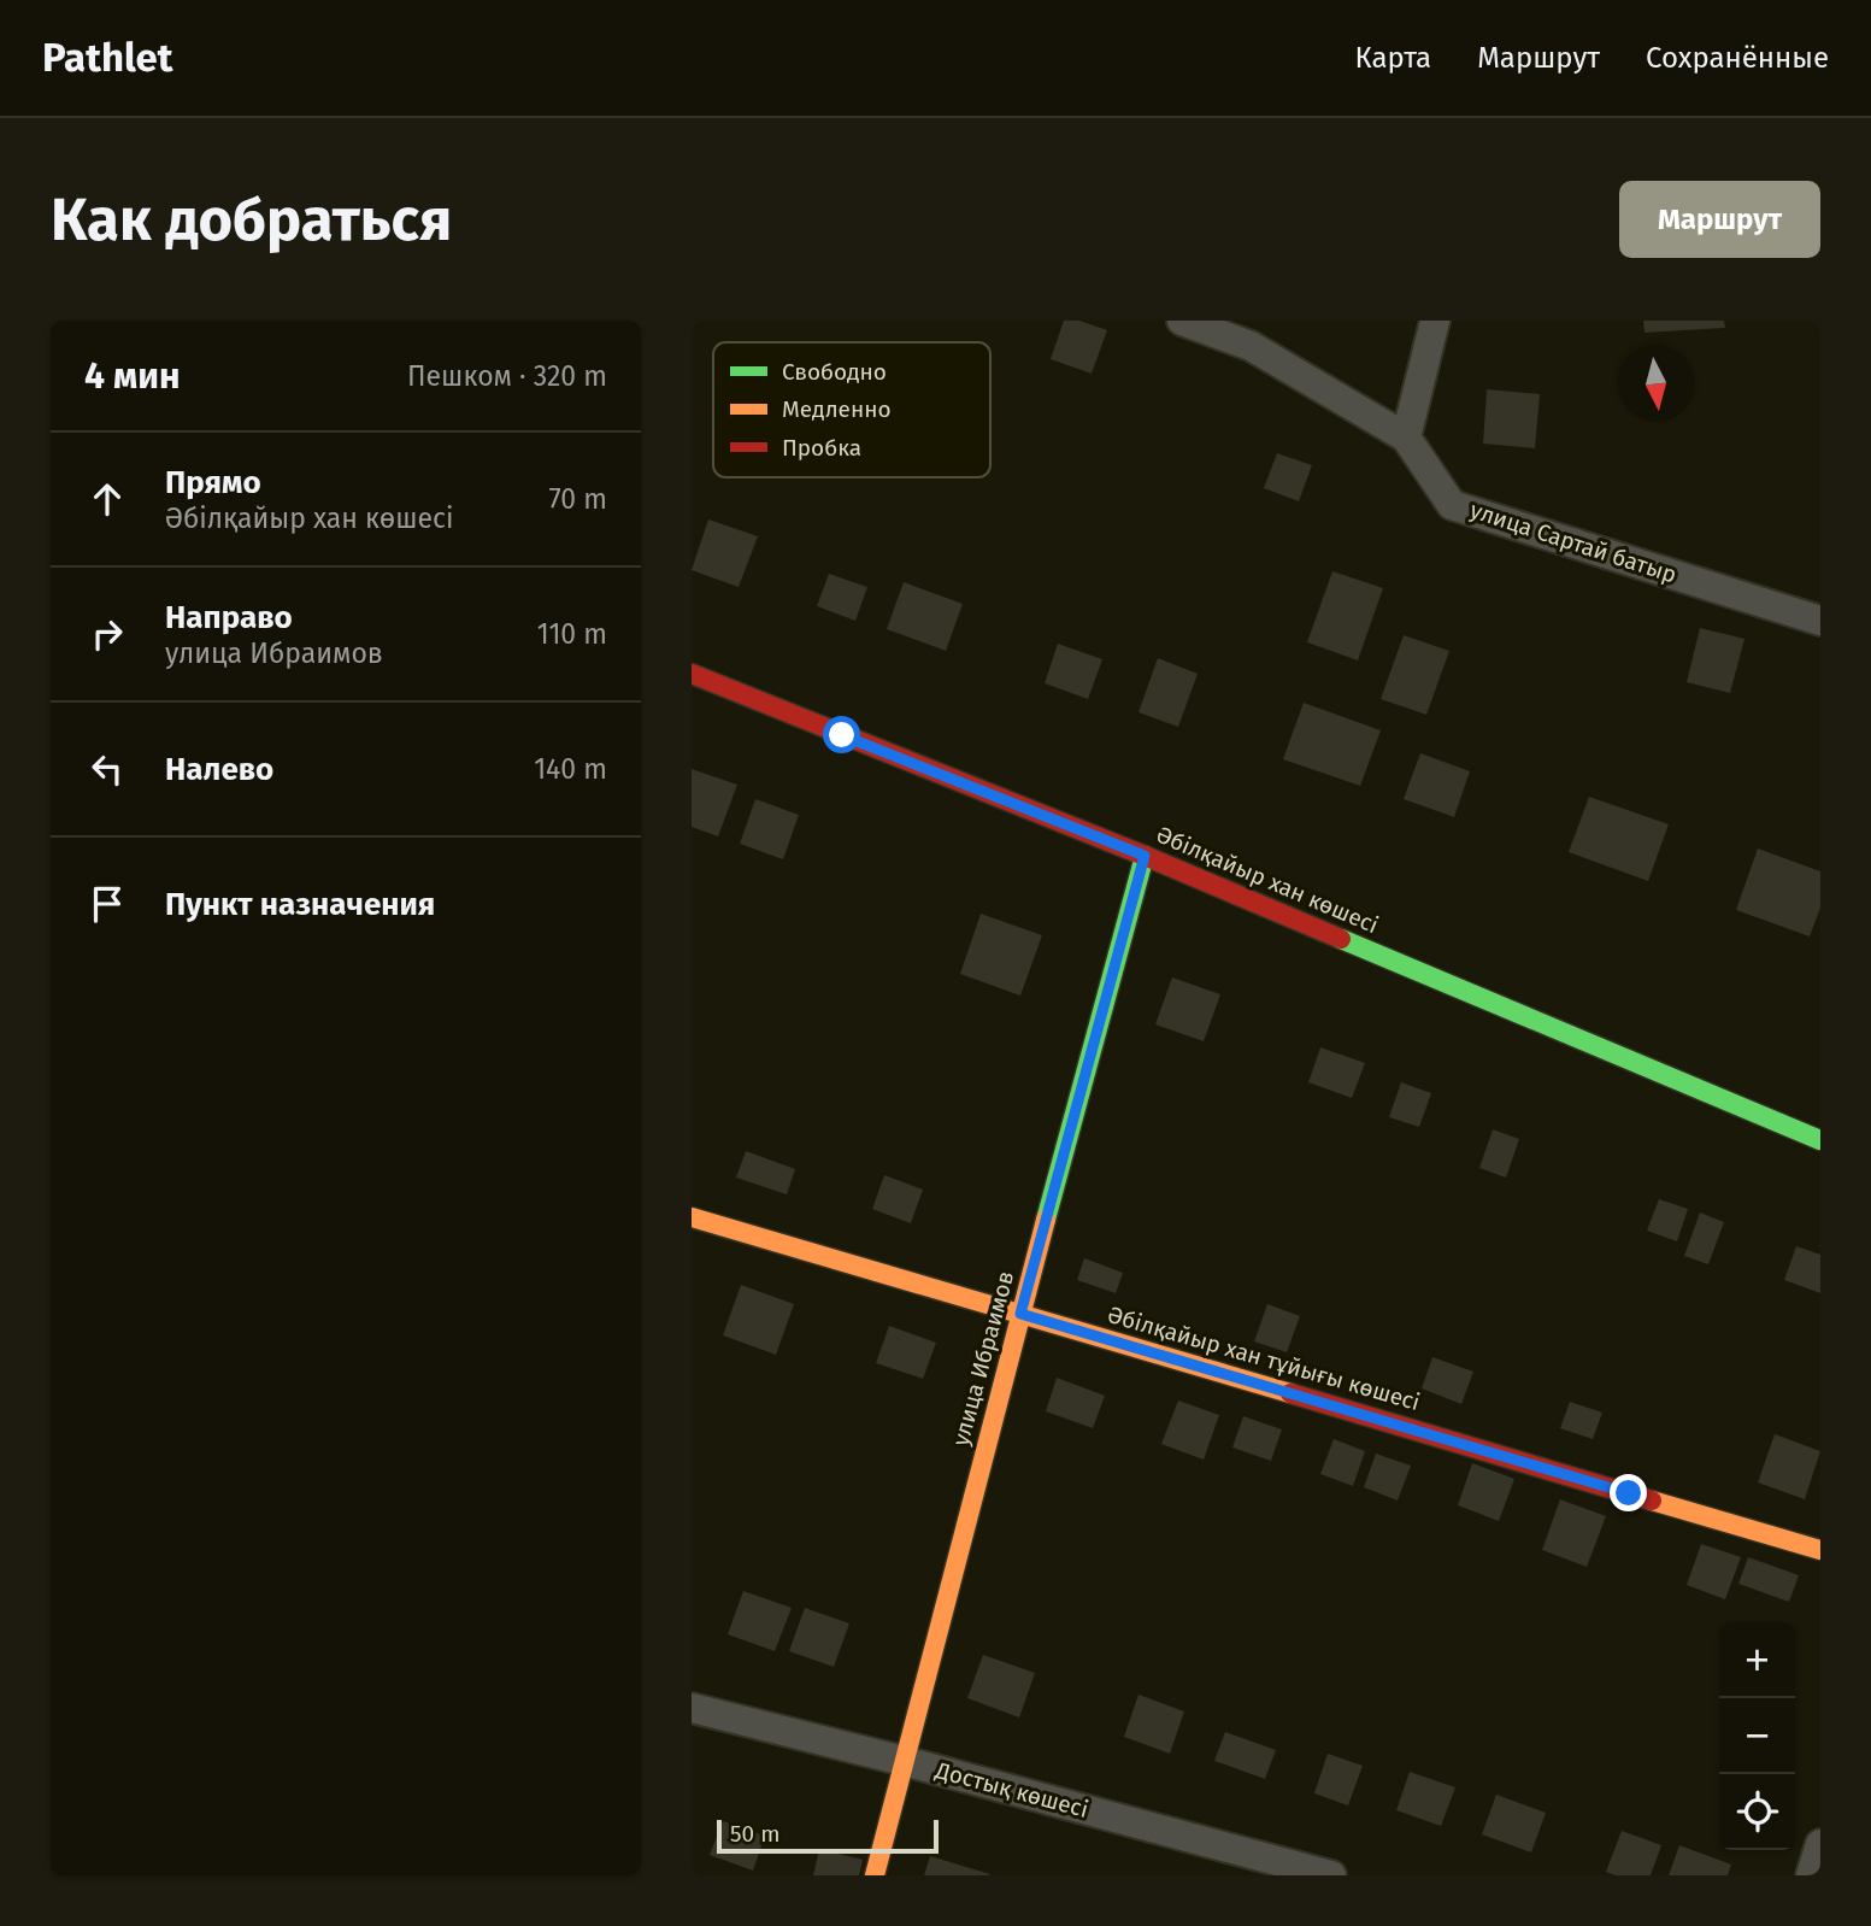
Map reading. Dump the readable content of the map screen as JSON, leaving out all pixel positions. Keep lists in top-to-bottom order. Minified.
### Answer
{"streets":{"street":["улица Сартай батыр","Әбілқайыр хан көшесі","улица Ибраимов","Әбілқайыр хан тұйығы көшесі","Достық көшесі"]},"crossings":[["Әбілқайыр хан көшесі","улица Ибраимов"],["улица Ибраимов","Әбілқайыр хан тұйығы көшесі"],["улица Ибраимов","Достық көшесі"]],"legend":["Свободно","Медленно","Пробка"],"scale_bar":"50 m","north":"bottom","page":{"header":"Pathlet","nav":["Карта","Маршрут","Сохранённые"],"buttons":"Маршрут","title":"Как добраться","heading":["4 мин","Пешком · 320 m"],"list":[["Прямо","Әбілқайыр хан көшесі","70 m"],["Направо","улица Ибраимов","110 m"],["Налево","140 m"],"Пункт назначения"],"map_buttons":["+","−"],"scale":"50 m"}}
